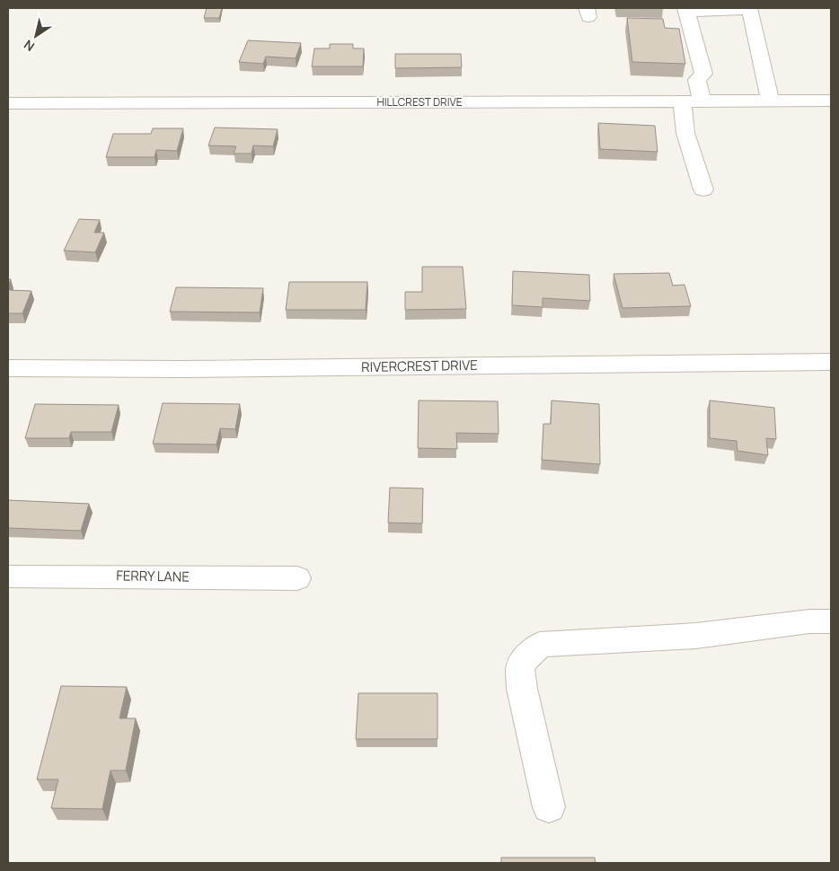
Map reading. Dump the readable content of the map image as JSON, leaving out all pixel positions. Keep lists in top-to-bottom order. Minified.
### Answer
{"streets":{"street":["HILLCREST DRIVE","RIVERCREST DRIVE","FERRY LANE"]},"north":"bottom left"}
